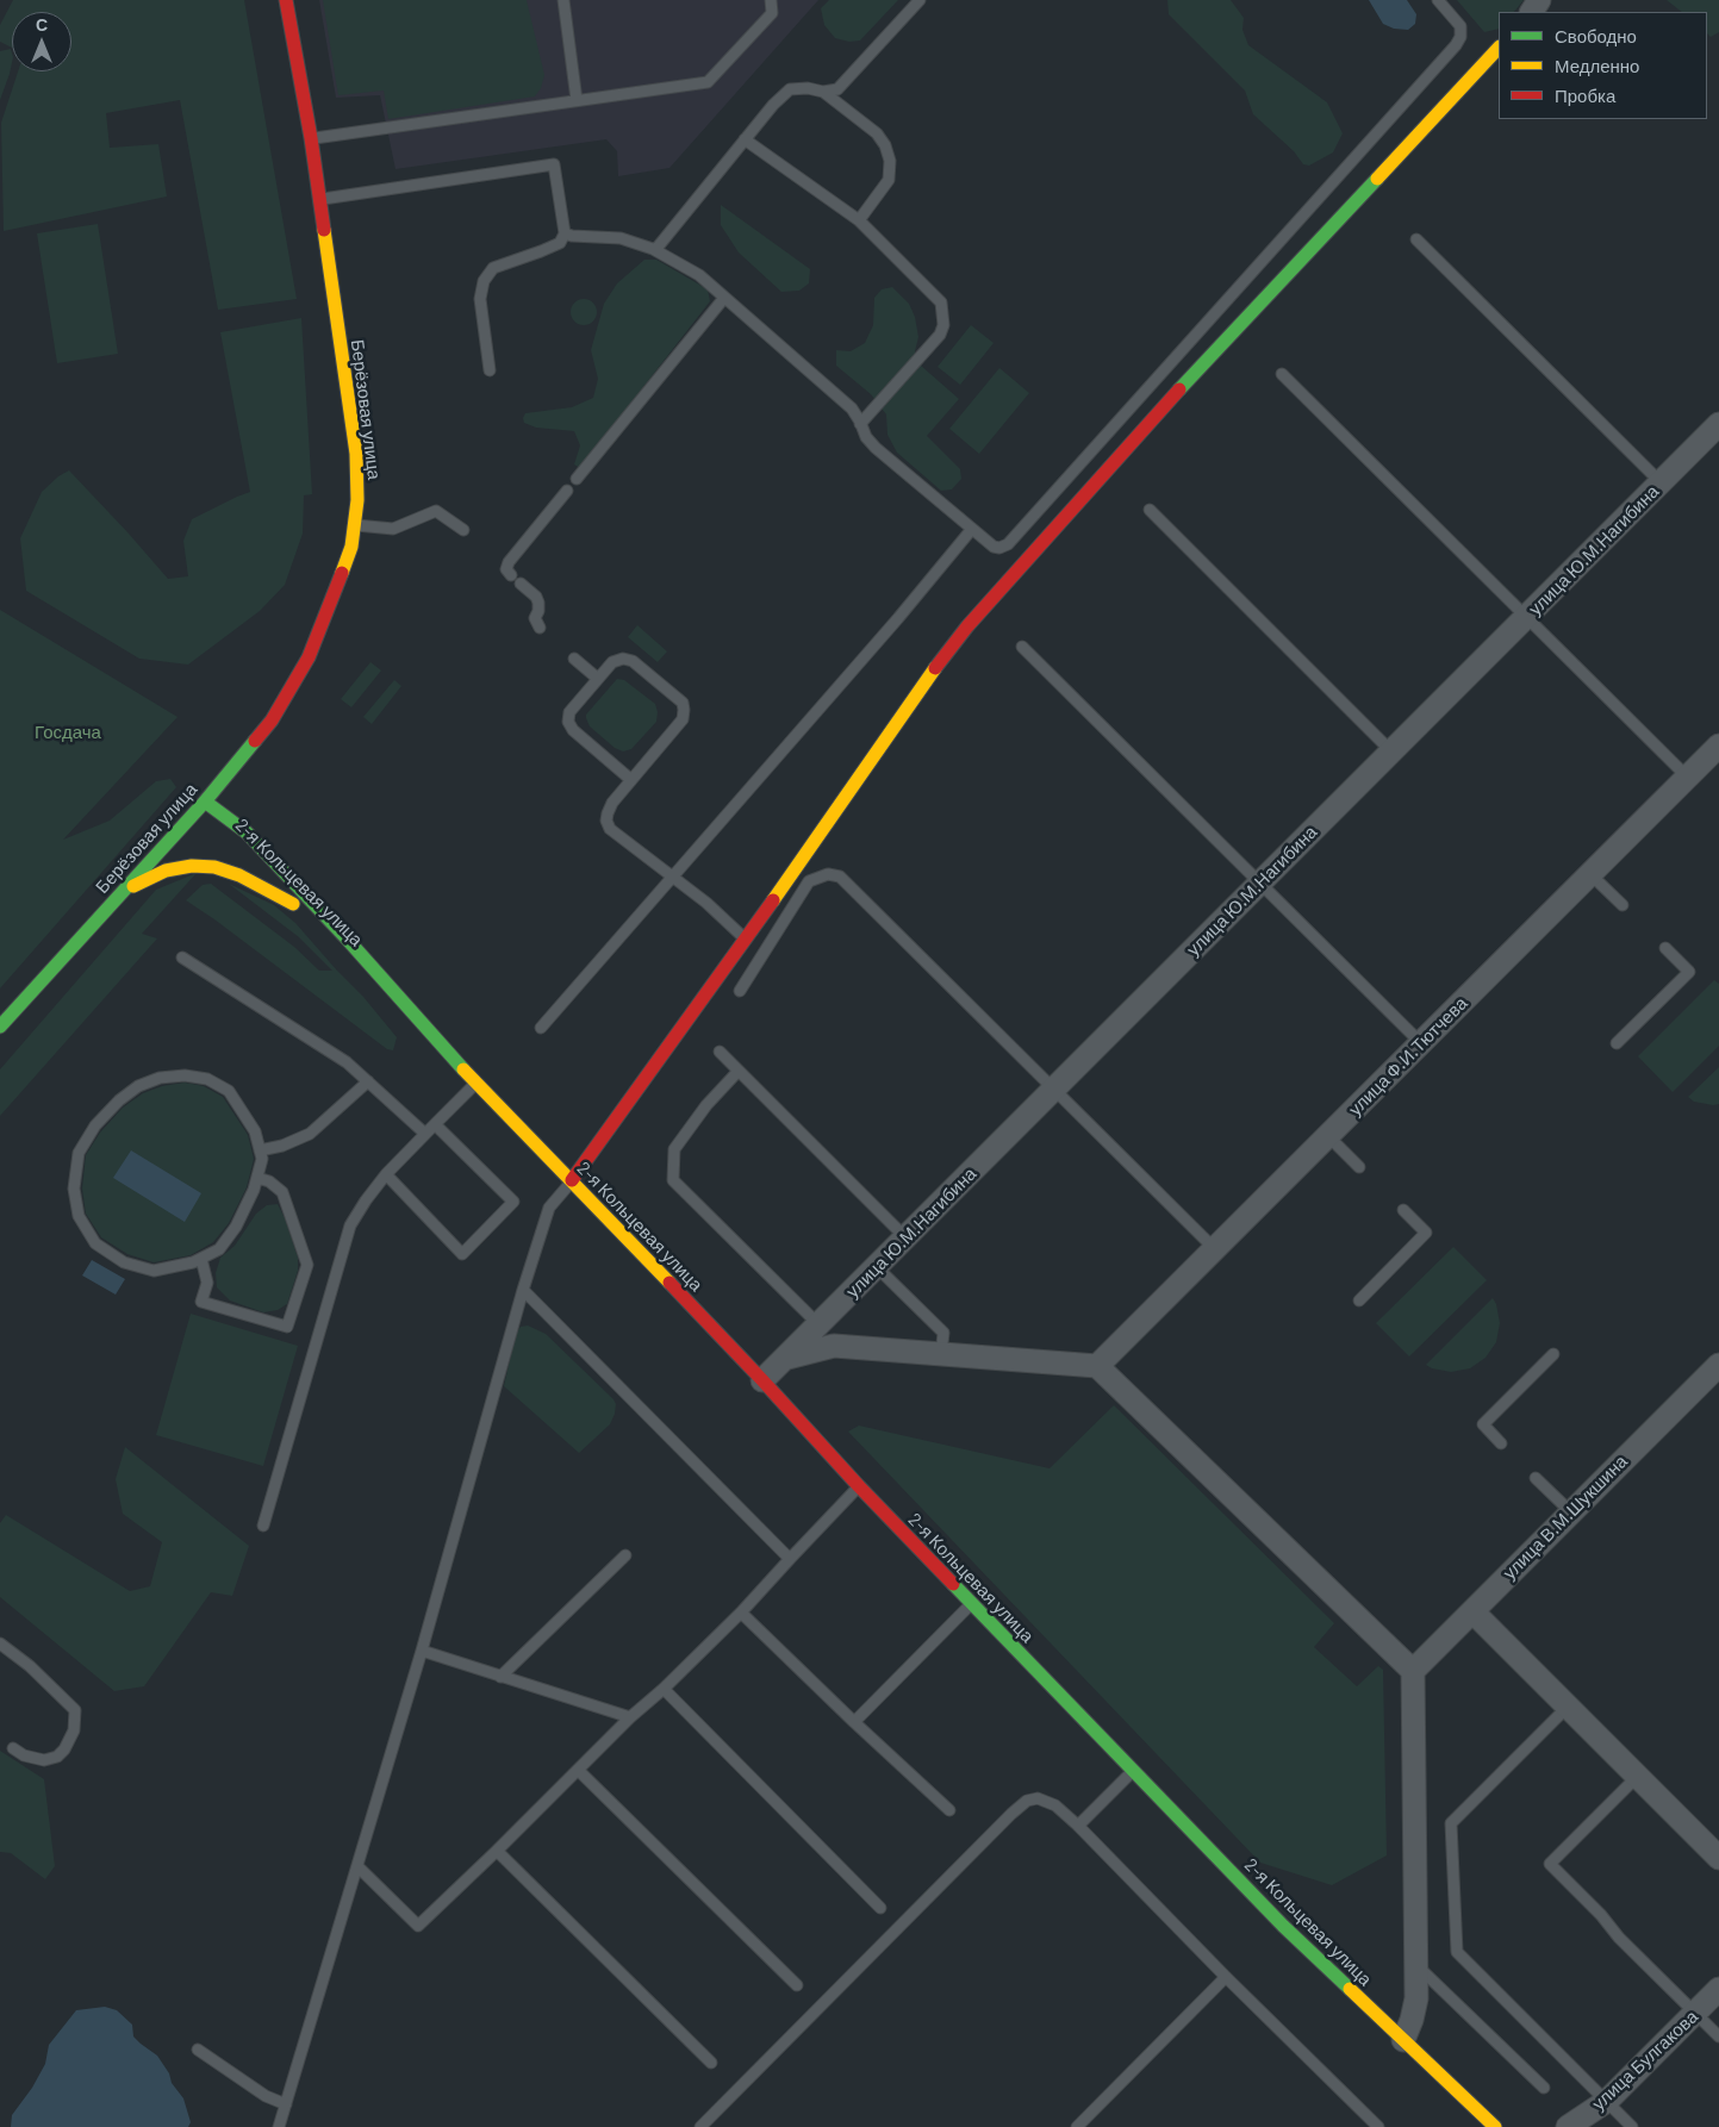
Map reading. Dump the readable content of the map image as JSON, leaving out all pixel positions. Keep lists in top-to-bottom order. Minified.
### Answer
{"streets":{"main road":["Берёзовая улица","2-я Кольцевая улица"],"street":["улица Ю.М.Нагибина","улица Ф.И.Тютчева","улица В.М.Шукшина","улица Булгакова"]},"crossings":[["Берёзовая улица","2-я Кольцевая улица"],["улица Ю.М.Нагибина","2-я Кольцевая улица"]],"parks":["Госдача"],"legend":["Свободно","Медленно","Пробка"],"north":"top"}
